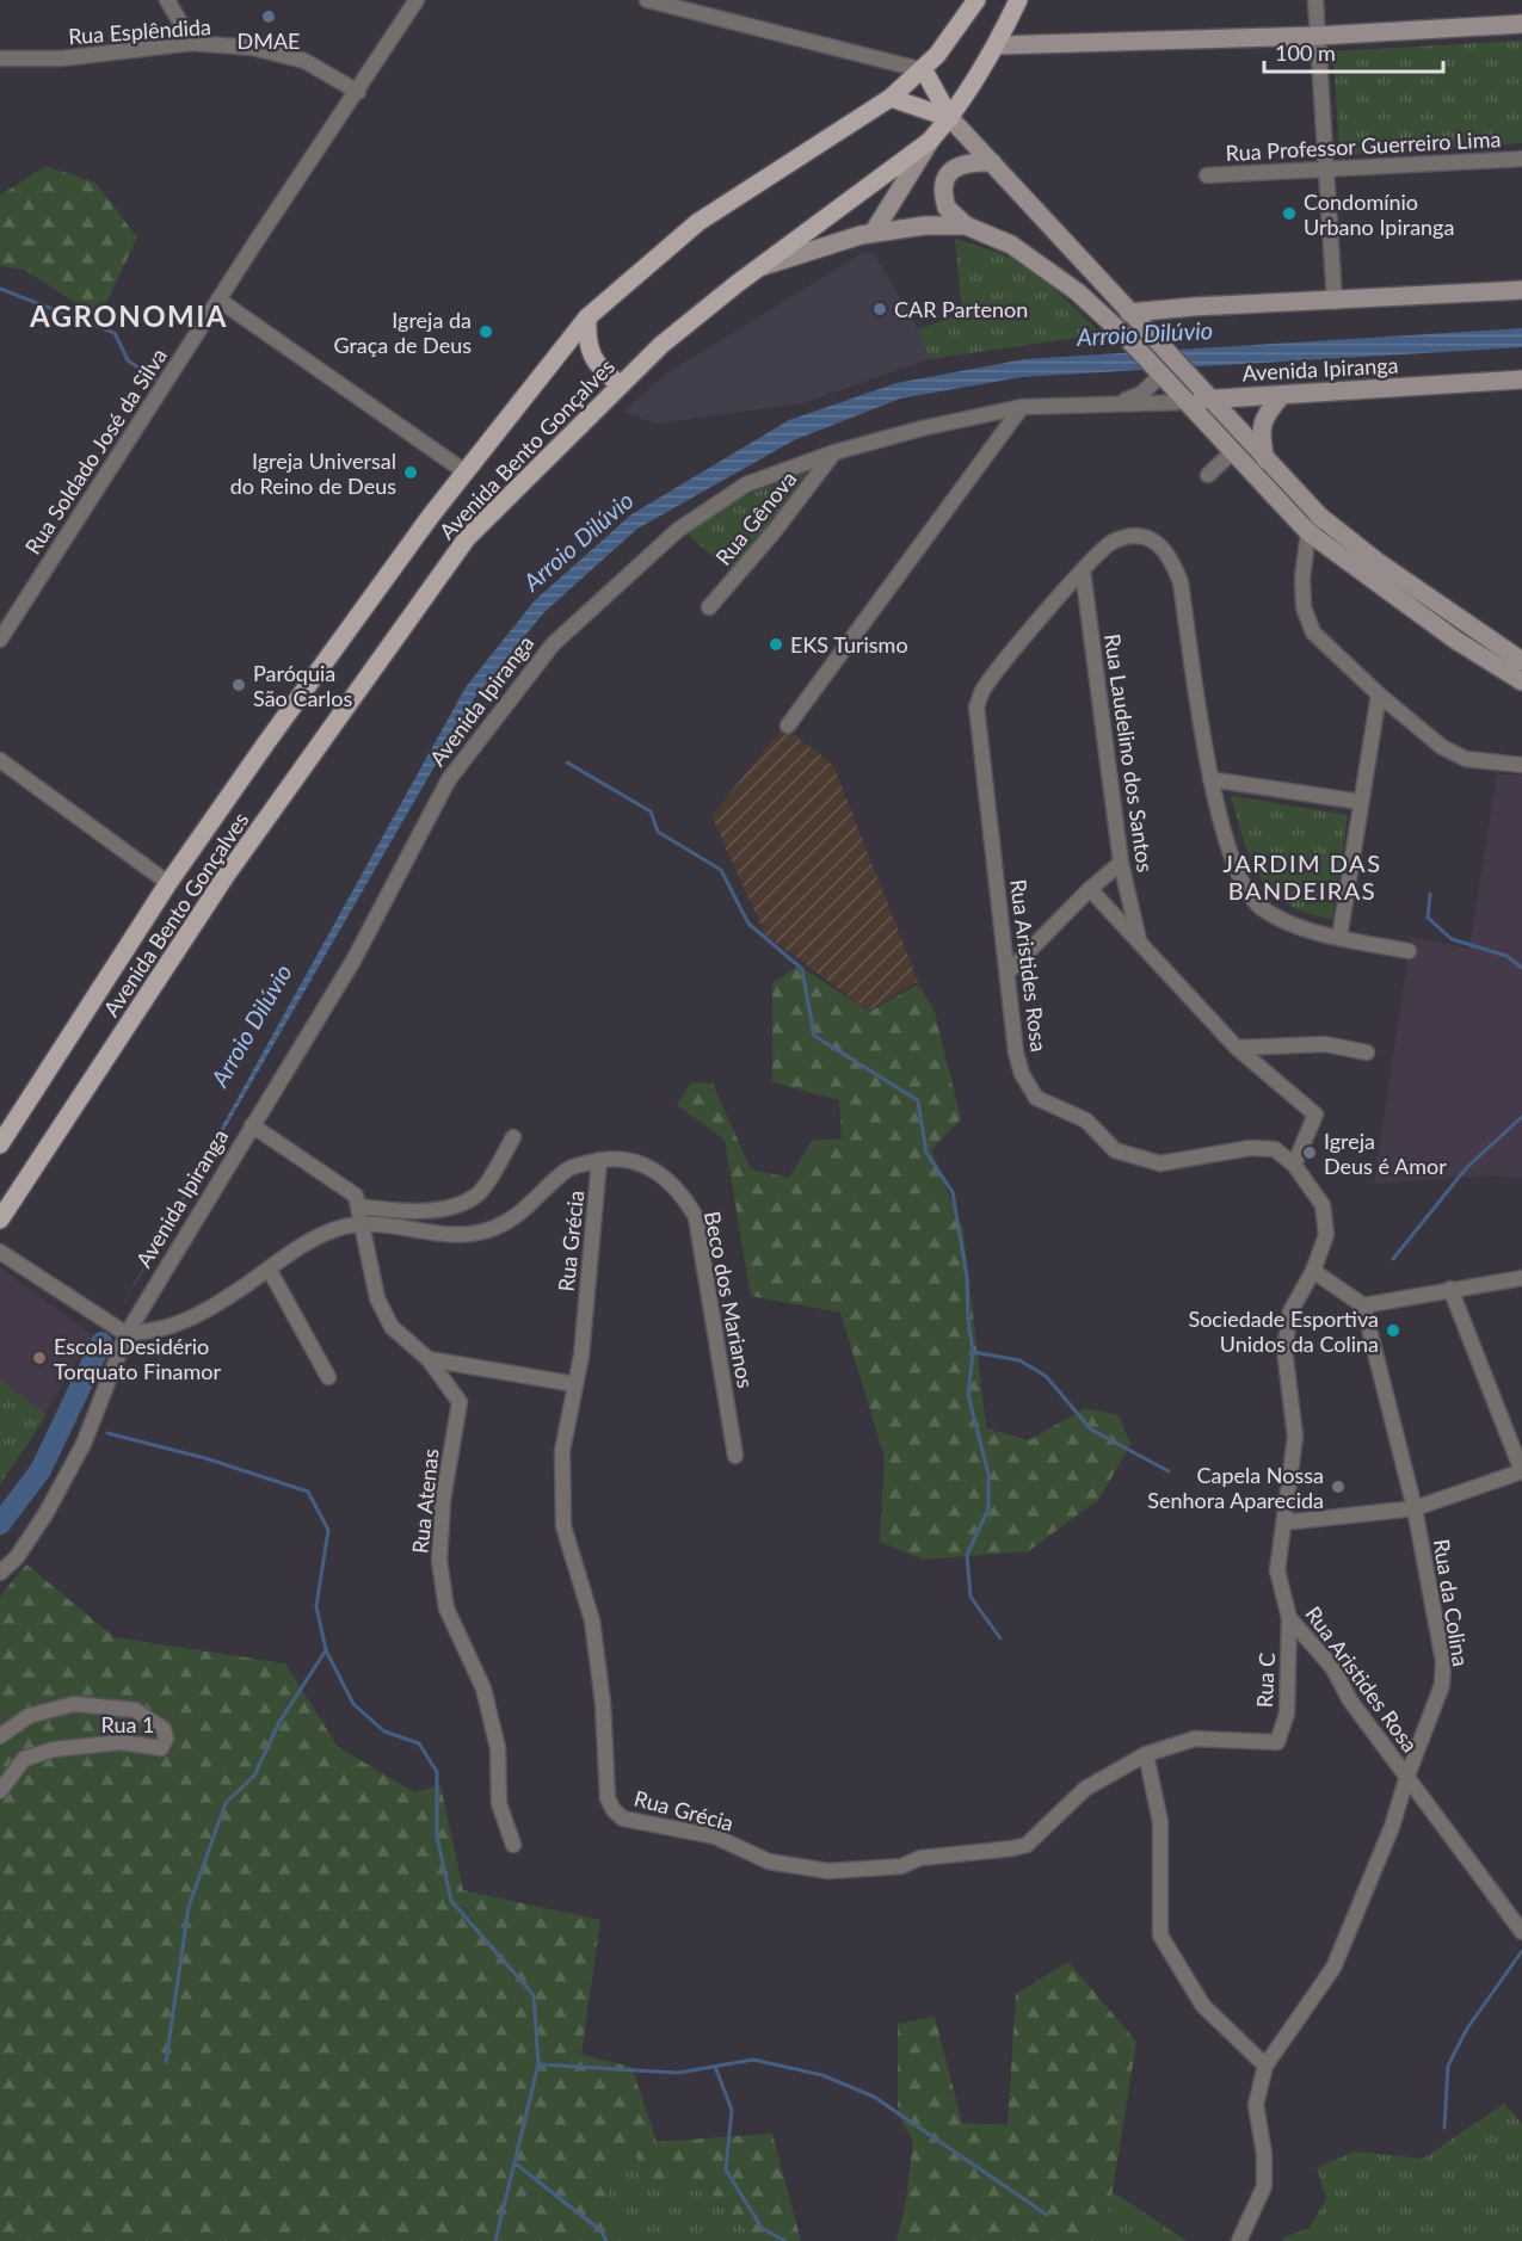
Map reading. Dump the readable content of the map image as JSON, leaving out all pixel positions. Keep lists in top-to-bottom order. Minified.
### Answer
{"streets":{"main road":["Avenida Ipiranga","Avenida Bento Gonçalves"],"street":["Rua Esplêndida","Rua Professor Guerreiro Lima","Rua Soldado José da Silva","Rua Gênova","Rua Laudelino dos Santos","Rua Aristides Rosa","Rua Grécia","Beco dos Marianos","Rua Atenas","Rua da Colina","Rua C","Rua 1"]},"crossings":[["Rua Esplêndida","Rua Soldado José da Silva"],["Avenida Ipiranga","Rua Gênova"],["Avenida Ipiranga","Beco dos Marianos"],["Rua Laudelino dos Santos","Rua Aristides Rosa"],["Rua Aristides Rosa","Rua da Colina"],["Rua Aristides Rosa","Rua C"],["Rua Grécia","Beco dos Marianos"],["Rua Grécia","Rua C"],["Beco dos Marianos","Rua Atenas"]],"districts":["AGRONOMIA","JARDIM DAS BANDEIRAS"],"water":["Arroio Dilúvio"],"places":["DMAE","Condomínio Urbano Ipiranga","CAR Partenon","Igreja da Graça de Deus","Igreja Universal do Reino de Deus","EKS Turismo","Paróquia São Carlos","Igreja Deus é Amor","Sociedade Esportiva Unidos da Colina","Escola Desidério Torquato Finamor","Capela Nossa Senhora Aparecida"],"scale_bar":"100 m"}
